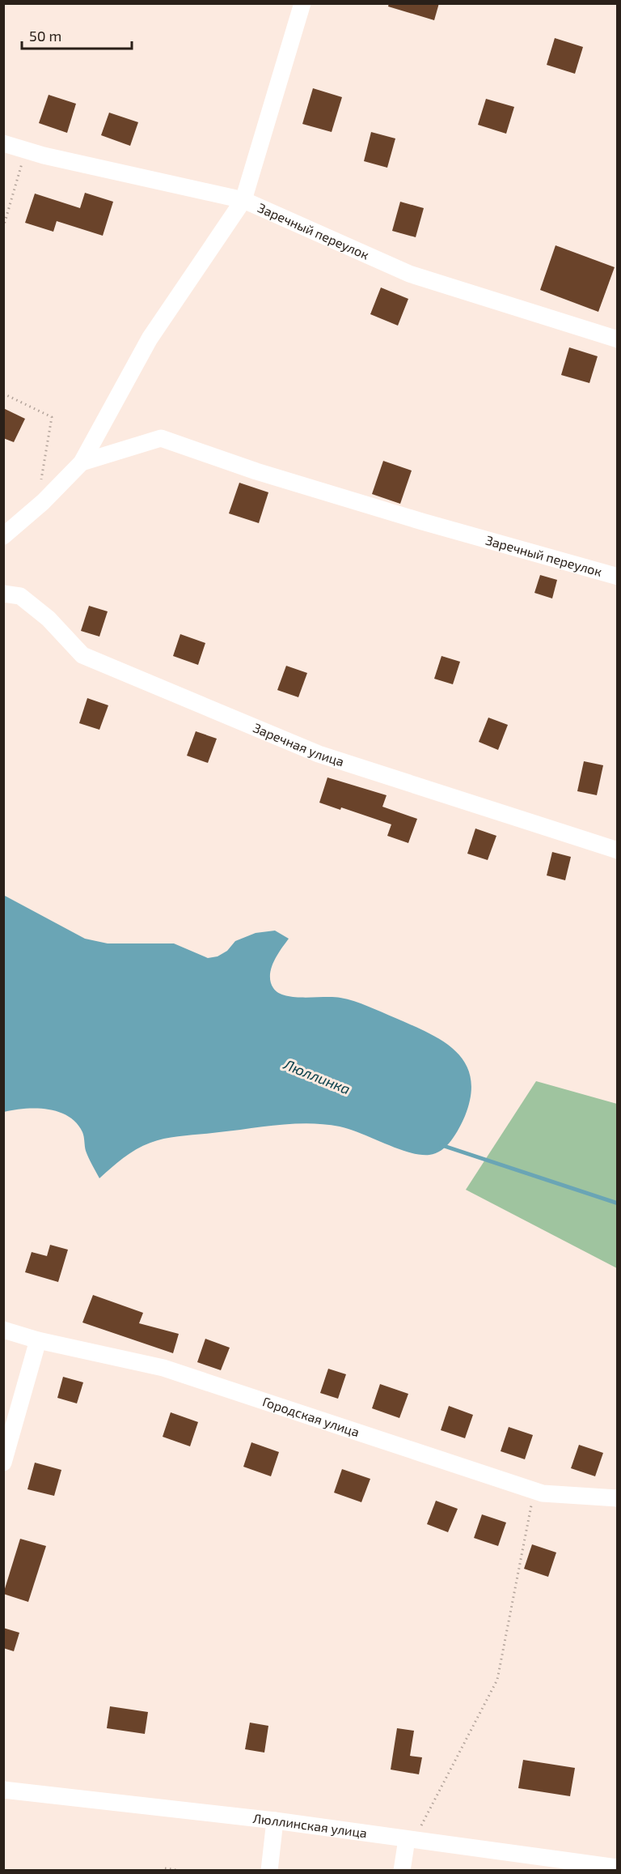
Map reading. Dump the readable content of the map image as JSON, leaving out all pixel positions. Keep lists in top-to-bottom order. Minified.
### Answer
{"streets":{"street":["Заречный переулок","Заречная улица","Городская улица","Люллинская улица"]},"water":["Люллинка"],"scale_bar":"50 m"}
